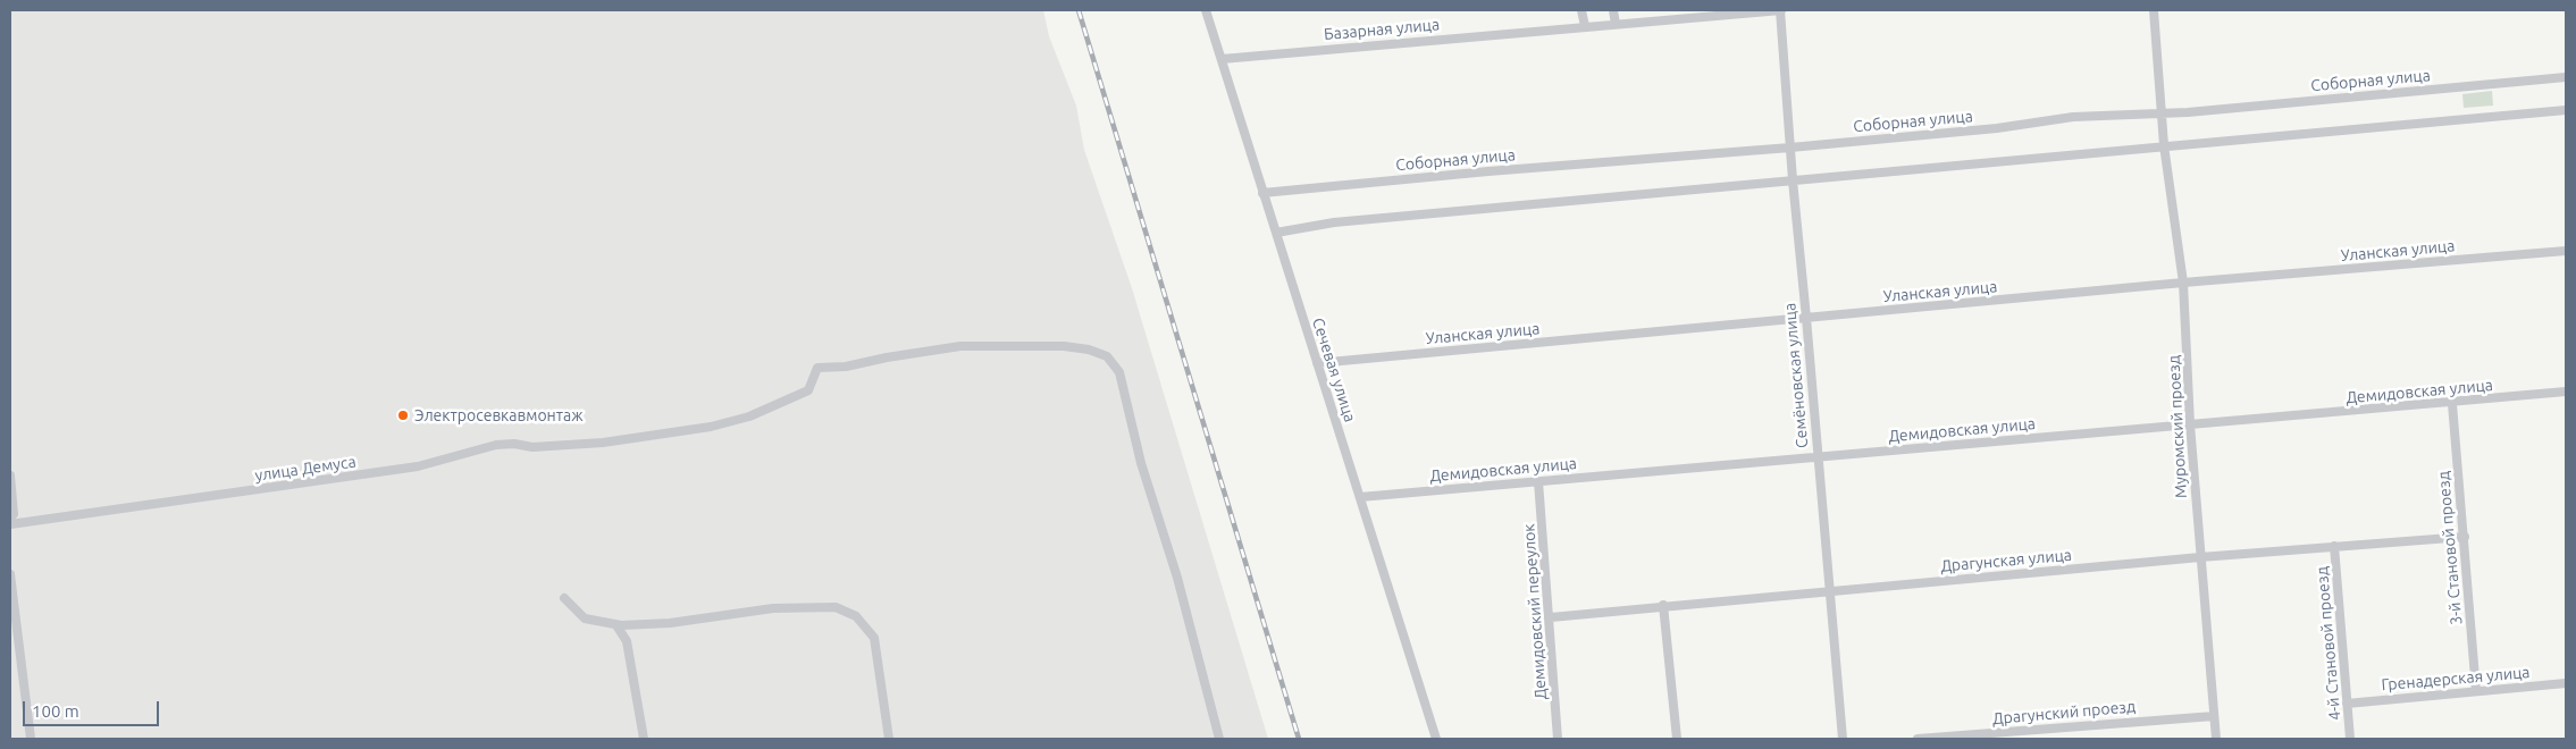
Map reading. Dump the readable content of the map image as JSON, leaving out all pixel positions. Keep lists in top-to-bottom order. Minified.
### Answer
{"streets":{"street":["Базарная улица","Соборная улица","Уланская улица","Сечевая улица","Семёновская улица","Демидовская улица","Муромский проезд","улица Демуса","3-й Становой проезд","Драгунская улица","Демидовский переулок","4-й Становой проезд","Гренадерская улица","Драгунский проезд"]},"crossings":[["Базарная улица","Сечевая улица"],["Базарная улица","Семёновская улица"],["Соборная улица","Сечевая улица"],["Соборная улица","Семёновская улица"],["Соборная улица","Муромский проезд"],["Уланская улица","Сечевая улица"],["Уланская улица","Семёновская улица"],["Уланская улица","Муромский проезд"],["Сечевая улица","Демидовская улица"],["Семёновская улица","Демидовская улица"],["Семёновская улица","Драгунская улица"],["Демидовская улица","Муромский проезд"],["Демидовская улица","3-й Становой проезд"],["Демидовская улица","Демидовский переулок"],["Муромский проезд","Драгунская улица"],["Муромский проезд","Драгунский проезд"],["3-й Становой проезд","Драгунская улица"],["3-й Становой проезд","Гренадерская улица"],["Драгунская улица","Демидовский переулок"],["Драгунская улица","4-й Становой проезд"],["4-й Становой проезд","Гренадерская улица"]],"places":["Электросевкавмонтаж"],"scale_bar":"100 m"}
